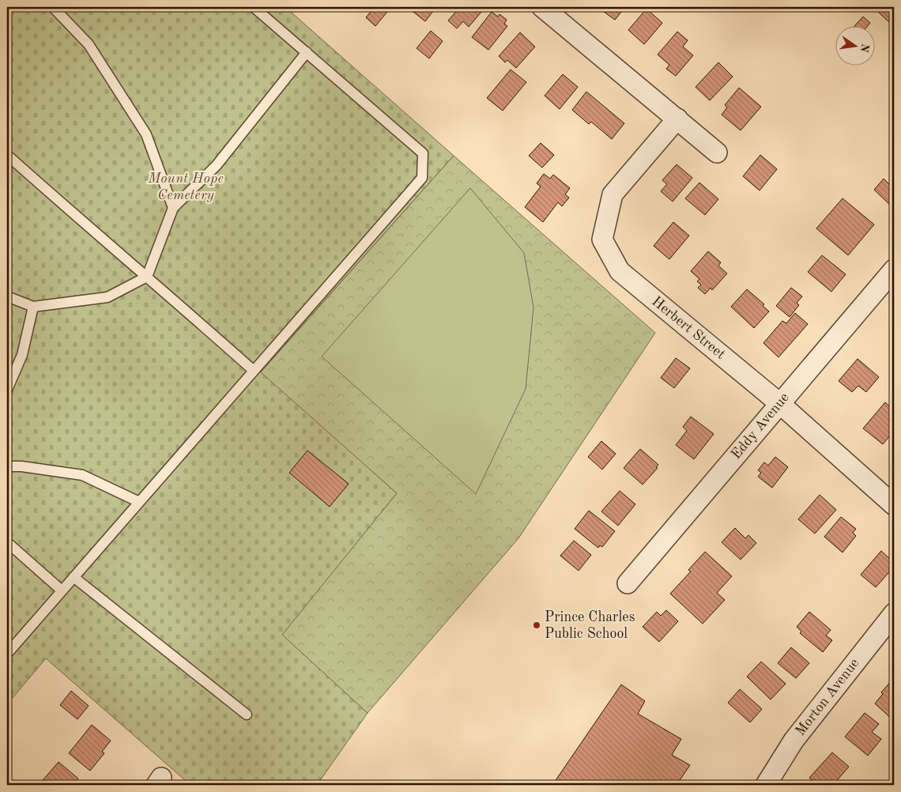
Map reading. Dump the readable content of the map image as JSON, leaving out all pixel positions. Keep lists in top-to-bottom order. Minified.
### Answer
{"streets":{"street":["Herbert Street","Eddy Avenue","Morton Avenue"]},"crossings":[["Herbert Street","Eddy Avenue"]],"parks":["Mount Hope Cemetery"],"places":["Prince Charles Public School"],"north":"right"}
